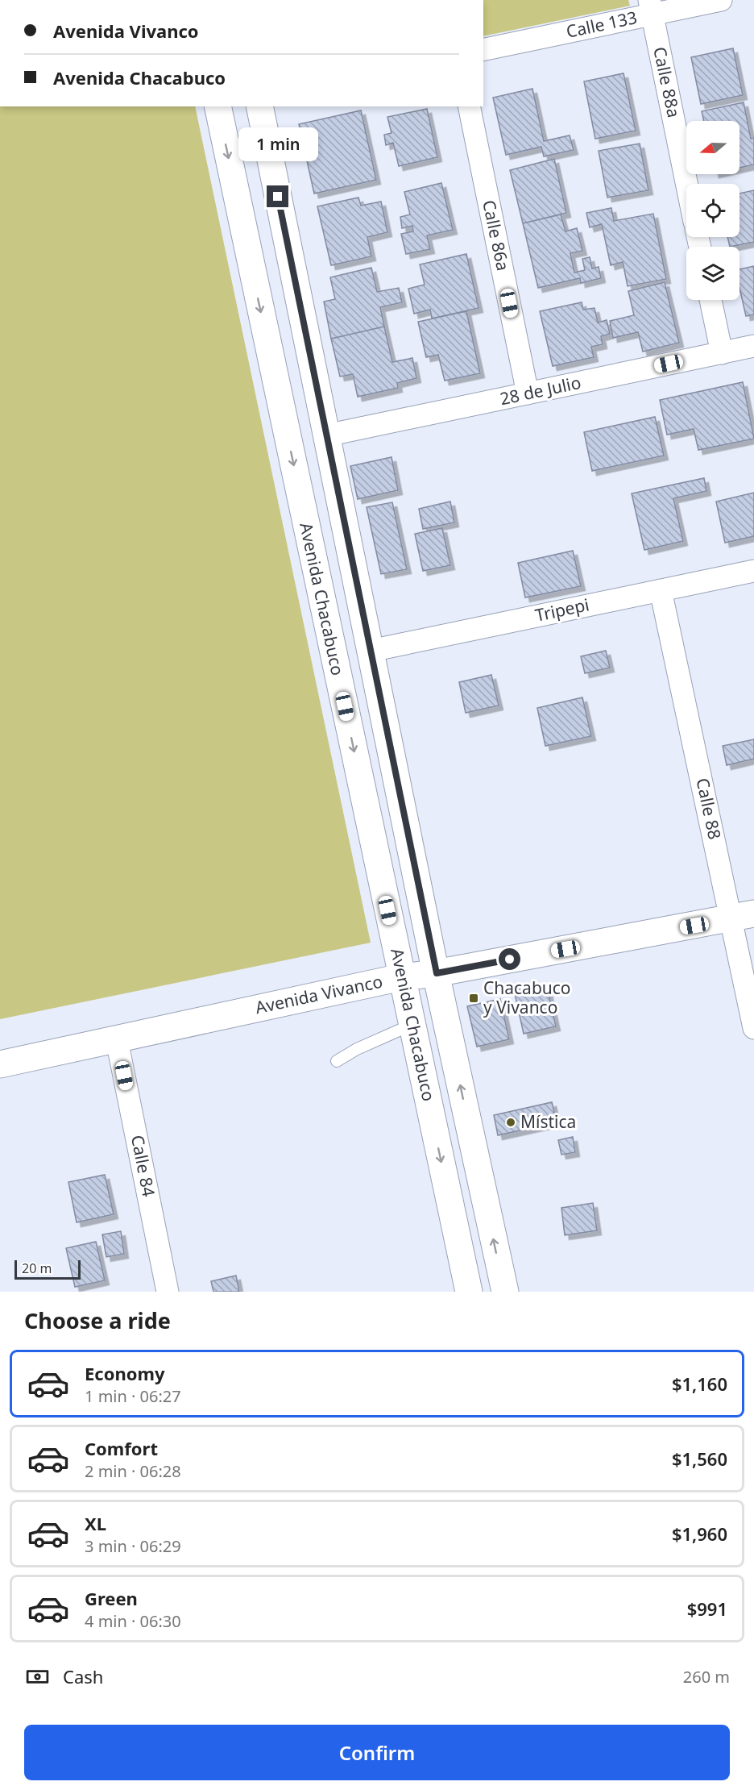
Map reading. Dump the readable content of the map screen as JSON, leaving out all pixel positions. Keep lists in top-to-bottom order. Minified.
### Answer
{"streets":{"main road":["Avenida Chacabuco","Avenida Vivanco"],"street":["Calle 133","Calle 88a","Calle 86a","28 de Julio","Tripepi","Calle 88","Calle 84"]},"crossings":[["Calle 133","Calle 88a"],["Calle 86a","28 de Julio"],["28 de Julio","Avenida Chacabuco"],["Avenida Chacabuco","Tripepi"],["Avenida Chacabuco","Avenida Vivanco"],["Tripepi","Calle 88"],["Calle 88","Avenida Vivanco"],["Avenida Vivanco","Calle 84"]],"places":{"transit":["Chacabuco y Vivanco"],"other":["Mística"]},"scale_bar":"20 m","north":"left","page":{"banner":["Avenida Vivanco","Avenida Chacabuco"],"bubble":"1 min","scale":"20 m","heading":"Choose a ride","list":[{"name":"Economy","note":"1 min · 06:27","value":"$1,160"},{"name":"Comfort","note":"2 min · 06:28","value":"$1,560"},{"name":"XL","note":"3 min · 06:29","value":"$1,960"},{"name":"Green","note":"4 min · 06:30","value":"$991"}],"pay":["Cash","260 m"],"buttons":"Confirm"}}
